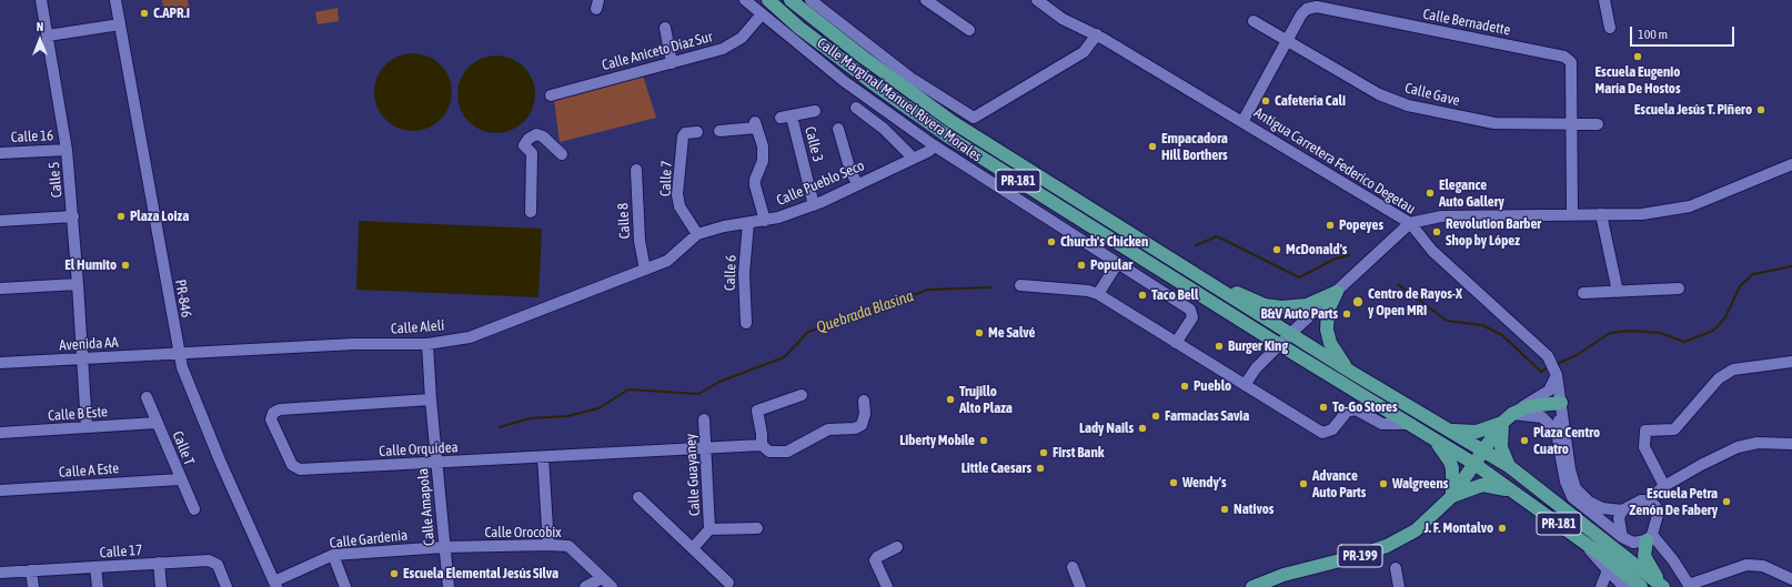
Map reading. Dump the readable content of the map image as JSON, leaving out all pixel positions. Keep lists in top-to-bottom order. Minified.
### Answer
{"streets":{"main road":["PR-181","PR-199"],"street":["Calle Bernadette","Calle Aniceto Díaz Sur","Calle Gave","Calle Marginal Manuel Rivera Morales","Calle 16","Calle 3","Antigua Carretera Federico Degetau","Calle 7","Calle 5","Calle Pueblo Seco","Calle 8","Calle 6","PR-846","Calle Alelí","Avenida AA","Calle B Este","Calle T","Calle Orquídea","Calle A Este","Calle Guayaney","Calle Amapola","Calle Orocobix","Calle Gardenia","Calle 17"]},"crossings":[["Calle Bernadette","Calle Gave"],["Calle Bernadette","Antigua Carretera Federico Degetau"],["Calle Aniceto Díaz Sur","Calle Marginal Manuel Rivera Morales"],["Calle Marginal Manuel Rivera Morales","Calle Pueblo Seco"],["Calle 16","Calle 5"],["Calle 3","Calle Pueblo Seco"],["Calle 7","Calle Pueblo Seco"],["Calle 5","Avenida AA"],["Calle 5","Calle B Este"],["PR-181","PR-199"],["Calle Pueblo Seco","Calle 8"],["Calle Pueblo Seco","Calle 6"],["Calle Pueblo Seco","Calle Alelí"],["Calle 8","Calle Alelí"],["PR-846","Calle Alelí"],["PR-846","Avenida AA"],["PR-846","Calle Gardenia"],["Calle Alelí","Avenida AA"],["Calle Alelí","Calle Amapola"],["Calle B Este","Calle T"],["Calle T","Calle A Este"],["Calle Orquídea","Calle Guayaney"],["Calle Orquídea","Calle Amapola"],["Calle Amapola","Calle Orocobix"],["Calle Amapola","Calle Gardenia"],["Calle Orocobix","Calle Gardenia"]],"water":["Quebrada Blasina"],"places":["C.APR.I","Escuela Eugenio María De Hostos","Cafetería Cali","Escuela Jesús T. Piñero","Empacadora Hill Borthers","Elegance Auto Gallery","Plaza Loiza","Popeyes","Revolution Barber Shop by López","Church's Chicken","McDonald's","El Humito","Popular","Taco Bell","Centro de Rayos-X y Open MRI","B&V Auto Parts","Me Salvé","Burger King","Pueblo","Trujillo Alto Plaza","To-Go Stores","Farmacias Savia","Lady Nails","Liberty Mobile","Plaza Centro Cuatro","First Bank","Little Caesars","Wendy's","Advance Auto Parts","Walgreens","Escuela Petra Zenón De Fabery","Nativos","J. F. Montalvo","Escuela Elemental Jesús Silva"],"scale_bar":"100 m","north":"top"}
